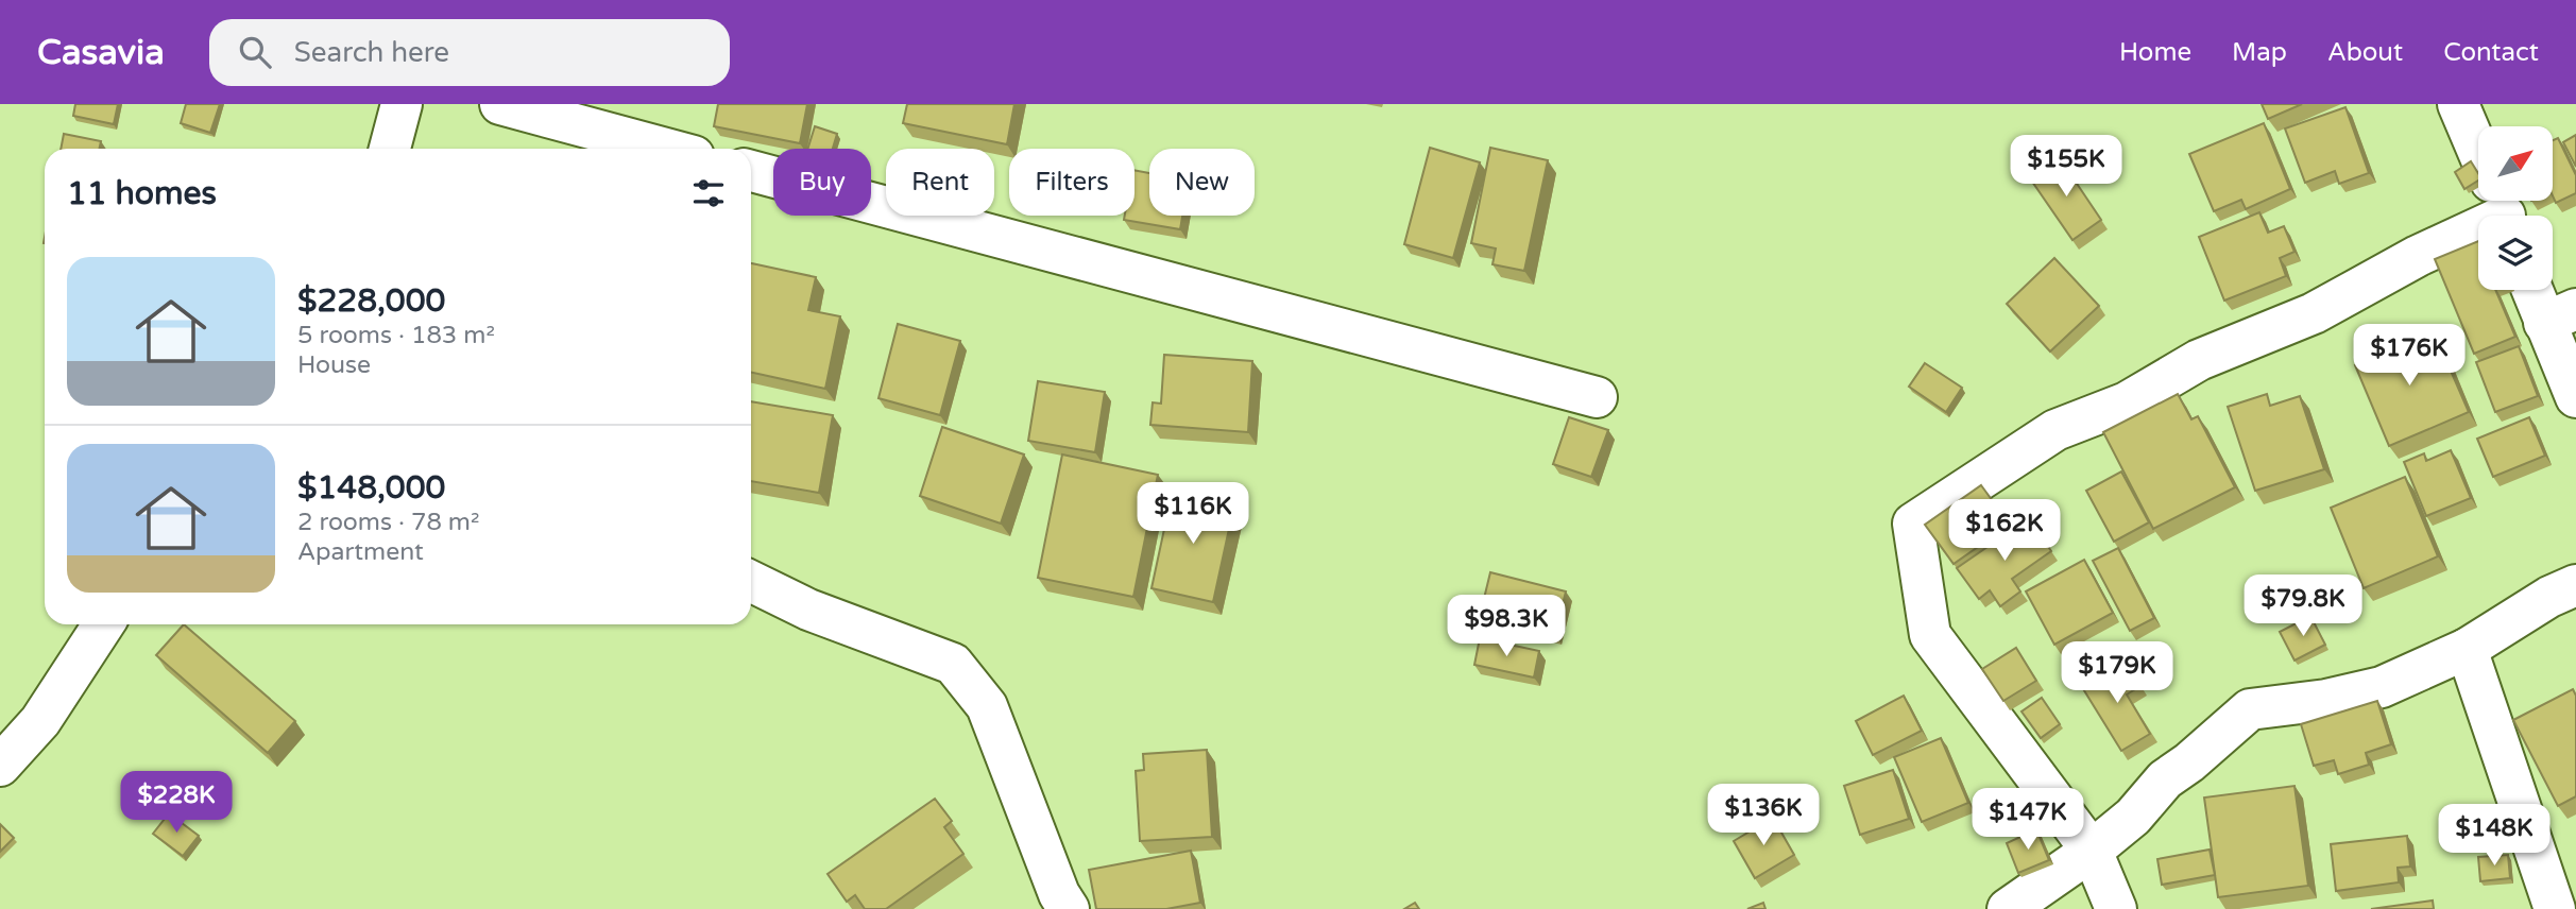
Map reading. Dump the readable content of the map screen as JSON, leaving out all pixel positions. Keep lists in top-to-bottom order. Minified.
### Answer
{"north":"top right","page":{"header":"Casavia","search":"Search here","nav":["Home","Map","About","Contact"],"price":["$155K","$176K","$116K","$162K","$79.8K","$98.3K","$179K","$228K","$136K","$147K","$148K"],"chip":["Buy","Rent","Filters","New"],"heading":"11 homes","list":[{"name":"$228,000","note":"5 rooms · 183 m² · House"},{"name":"$148,000","note":"2 rooms · 78 m² · Apartment"}]}}
